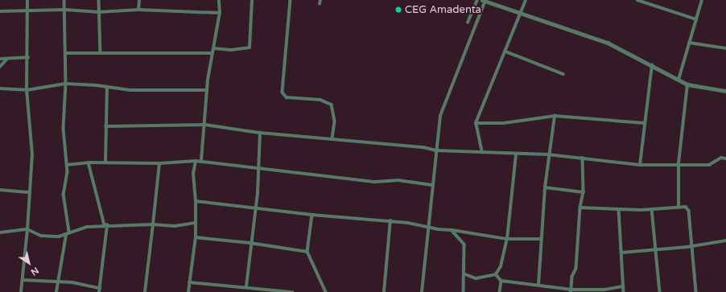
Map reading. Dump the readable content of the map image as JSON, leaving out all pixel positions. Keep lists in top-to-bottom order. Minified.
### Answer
{"places":["CEG Amadenta"],"north":"bottom right"}
